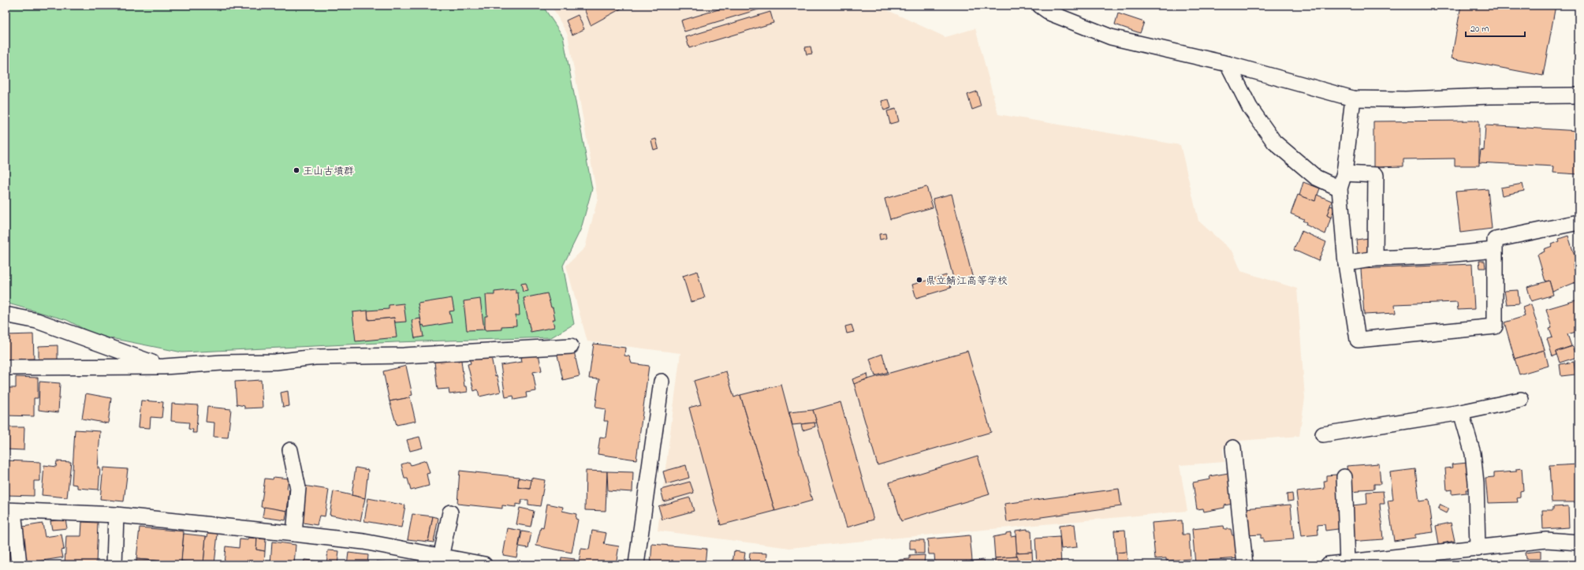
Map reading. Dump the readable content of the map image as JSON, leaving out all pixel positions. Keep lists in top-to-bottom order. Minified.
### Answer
{"places":["王山古墳群","県立鯖江高等学校"],"scale_bar":"20 m"}
